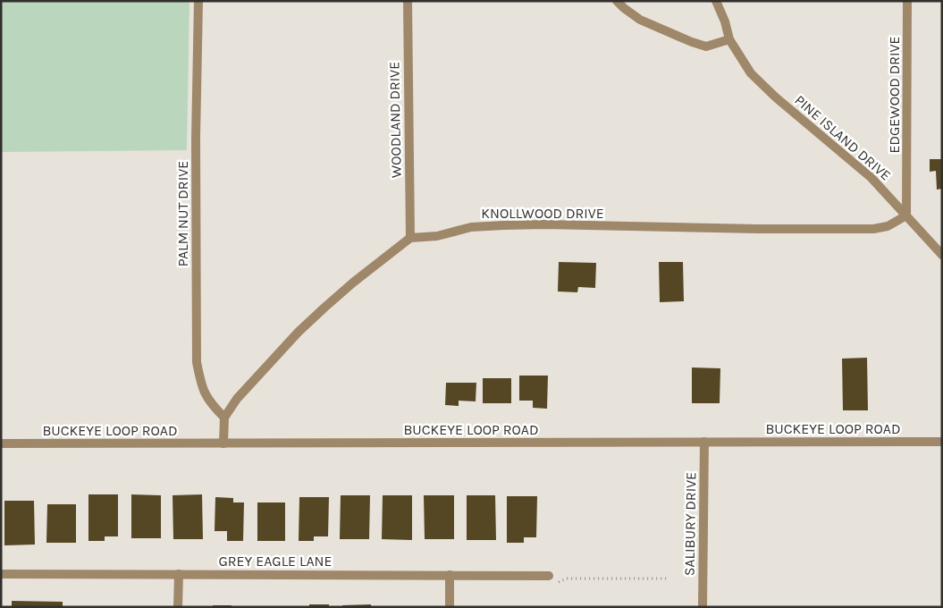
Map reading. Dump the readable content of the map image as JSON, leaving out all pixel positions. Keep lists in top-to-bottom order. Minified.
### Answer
{"streets":{"street":["EDGEWOOD DRIVE","WOODLAND DRIVE","PINE ISLAND DRIVE","KNOLLWOOD DRIVE","PALM NUT DRIVE","BUCKEYE LOOP ROAD","SALIBURY DRIVE","GREY EAGLE LANE"]},"crossings":[["EDGEWOOD DRIVE","PINE ISLAND DRIVE"],["EDGEWOOD DRIVE","KNOLLWOOD DRIVE"],["WOODLAND DRIVE","KNOLLWOOD DRIVE"],["PINE ISLAND DRIVE","KNOLLWOOD DRIVE"],["BUCKEYE LOOP ROAD","SALIBURY DRIVE"]]}
